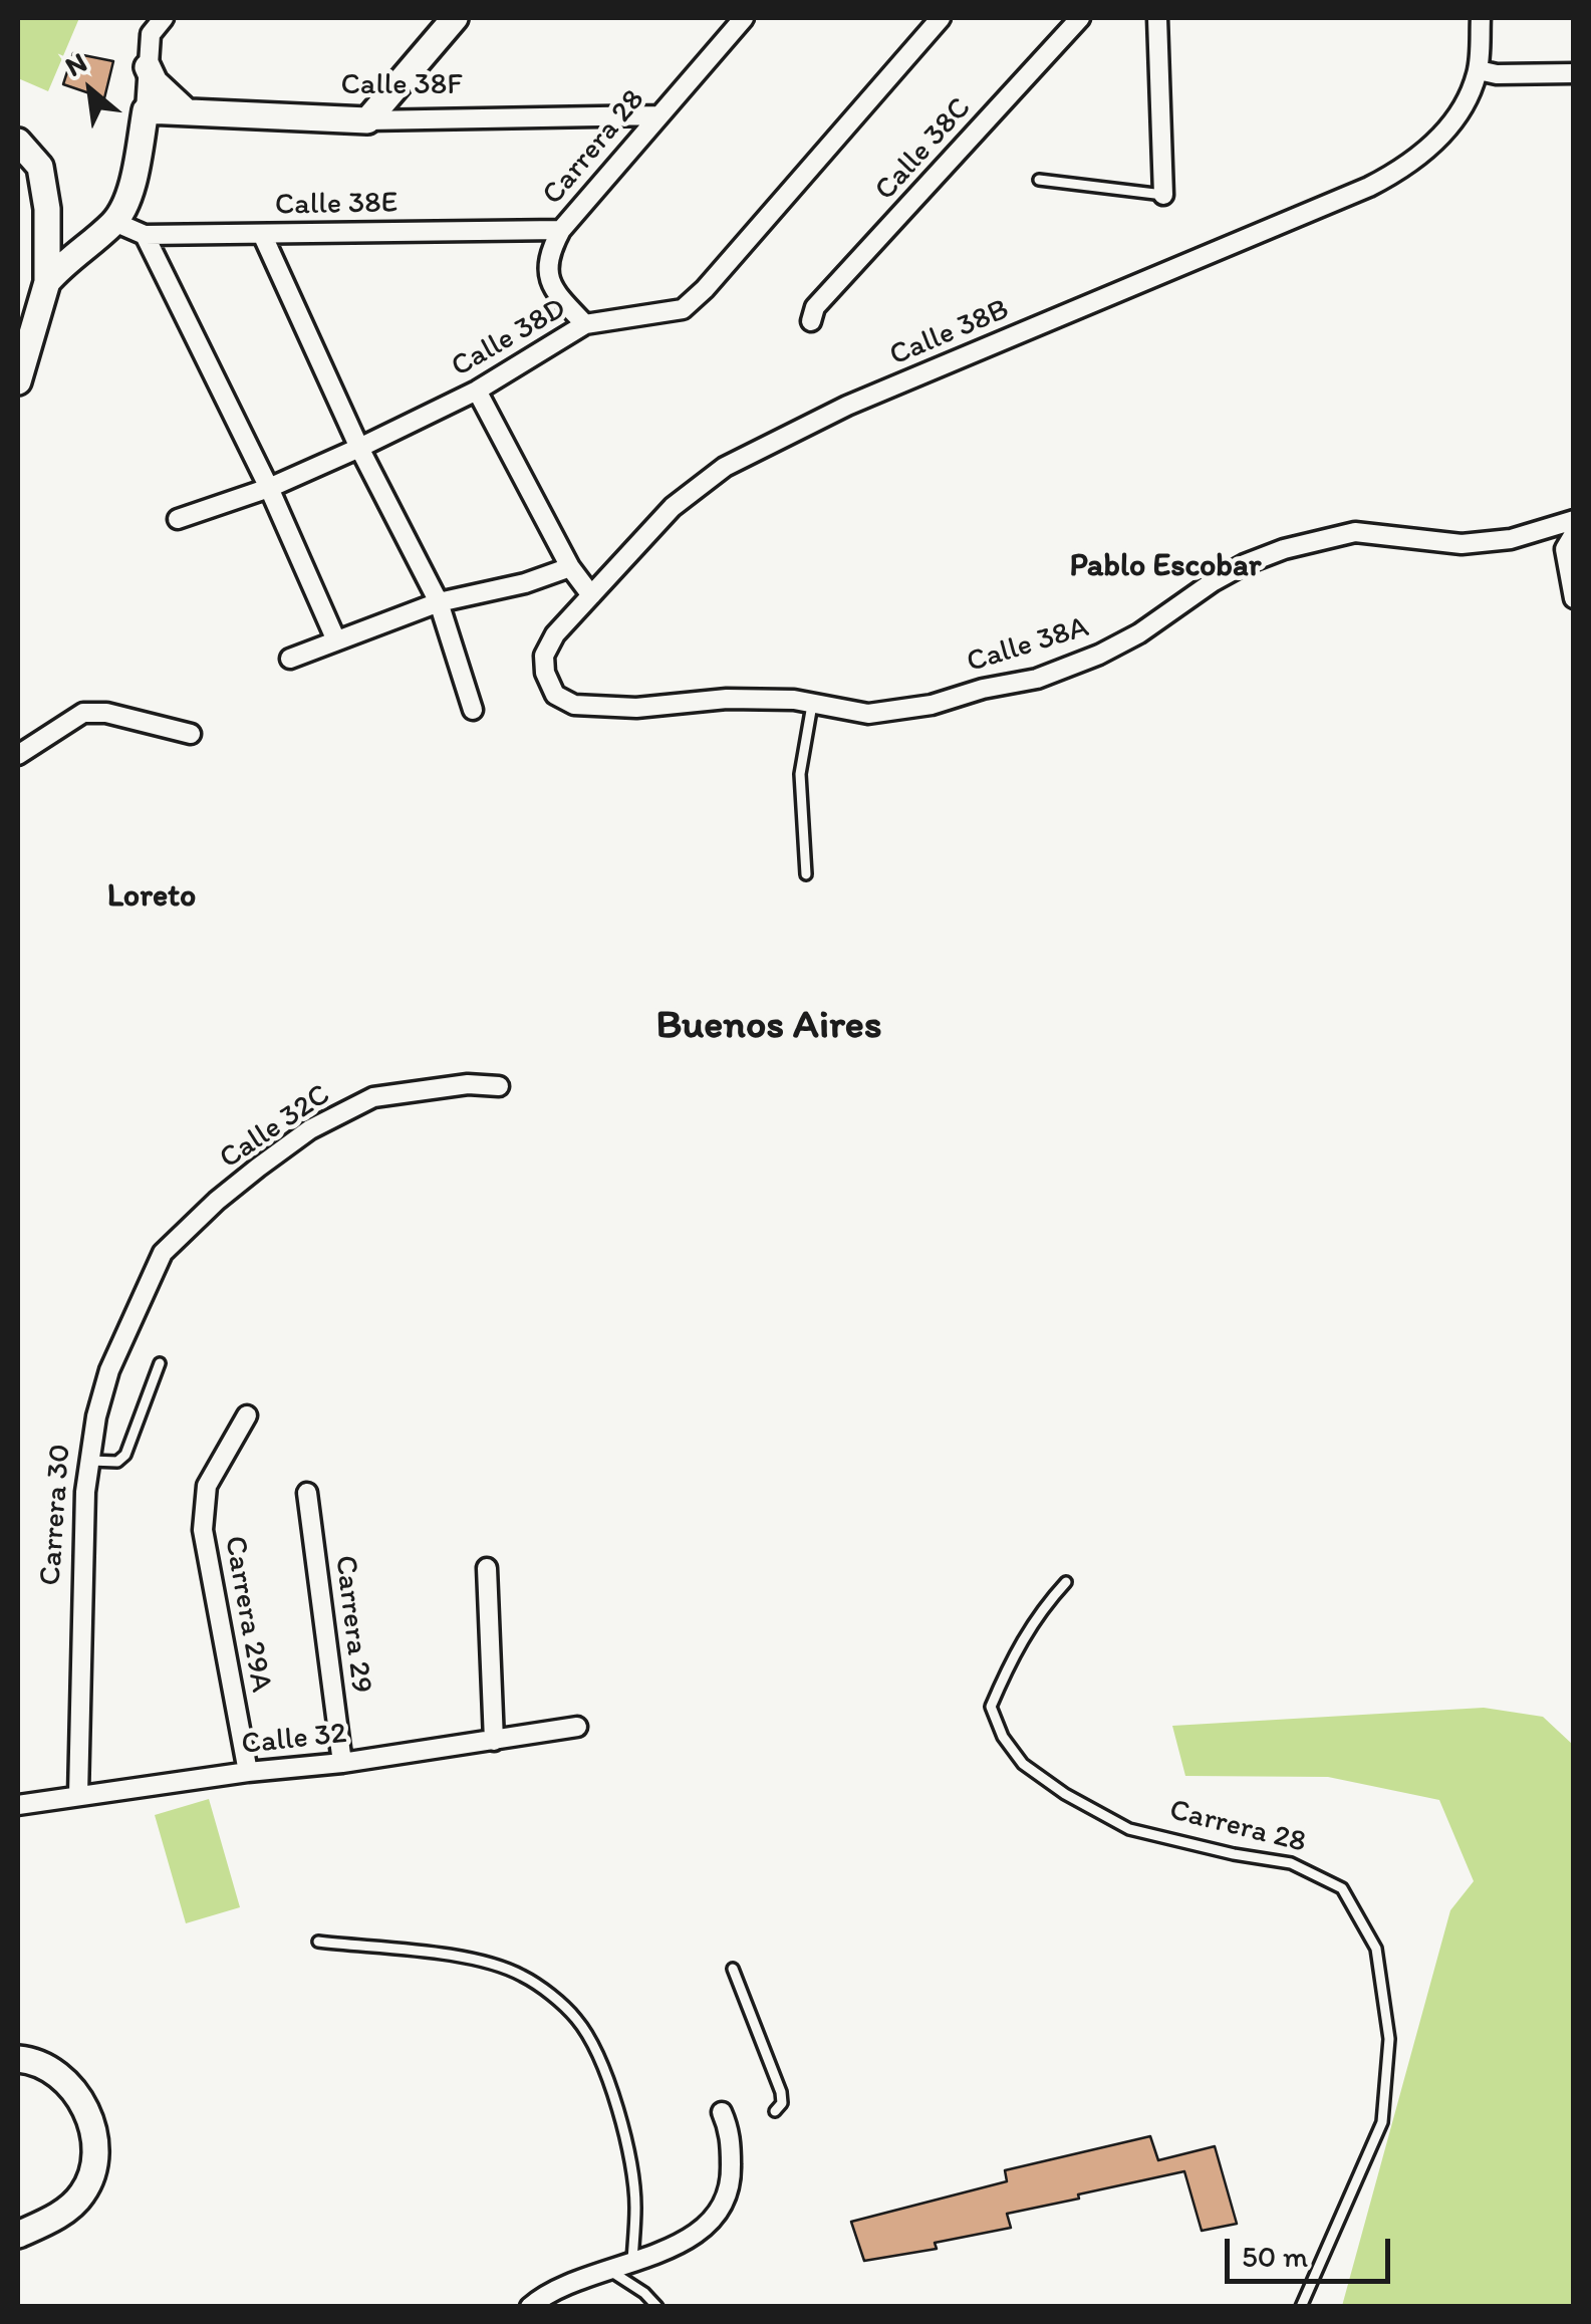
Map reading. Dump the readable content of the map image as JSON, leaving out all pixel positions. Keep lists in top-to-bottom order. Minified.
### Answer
{"streets":{"street":["Calle 38F","Carrera 28","Calle 38C","Calle 38E","Calle 38B","Calle 38D","Calle 38A","Calle 32C","Carrera 30","Carrera 29A","Carrera 29","Calle 32"]},"crossings":[["Calle 38F","Carrera 28"],["Carrera 28","Calle 38E"],["Carrera 28","Calle 38D"],["Calle 38B","Calle 38A"],["Calle 32C","Carrera 30"],["Carrera 30","Calle 32"],["Carrera 29A","Calle 32"],["Carrera 29","Calle 32"]],"districts":["Pablo Escobar","Loreto","Buenos Aires"],"scale_bar":"50 m","north":"top left"}
